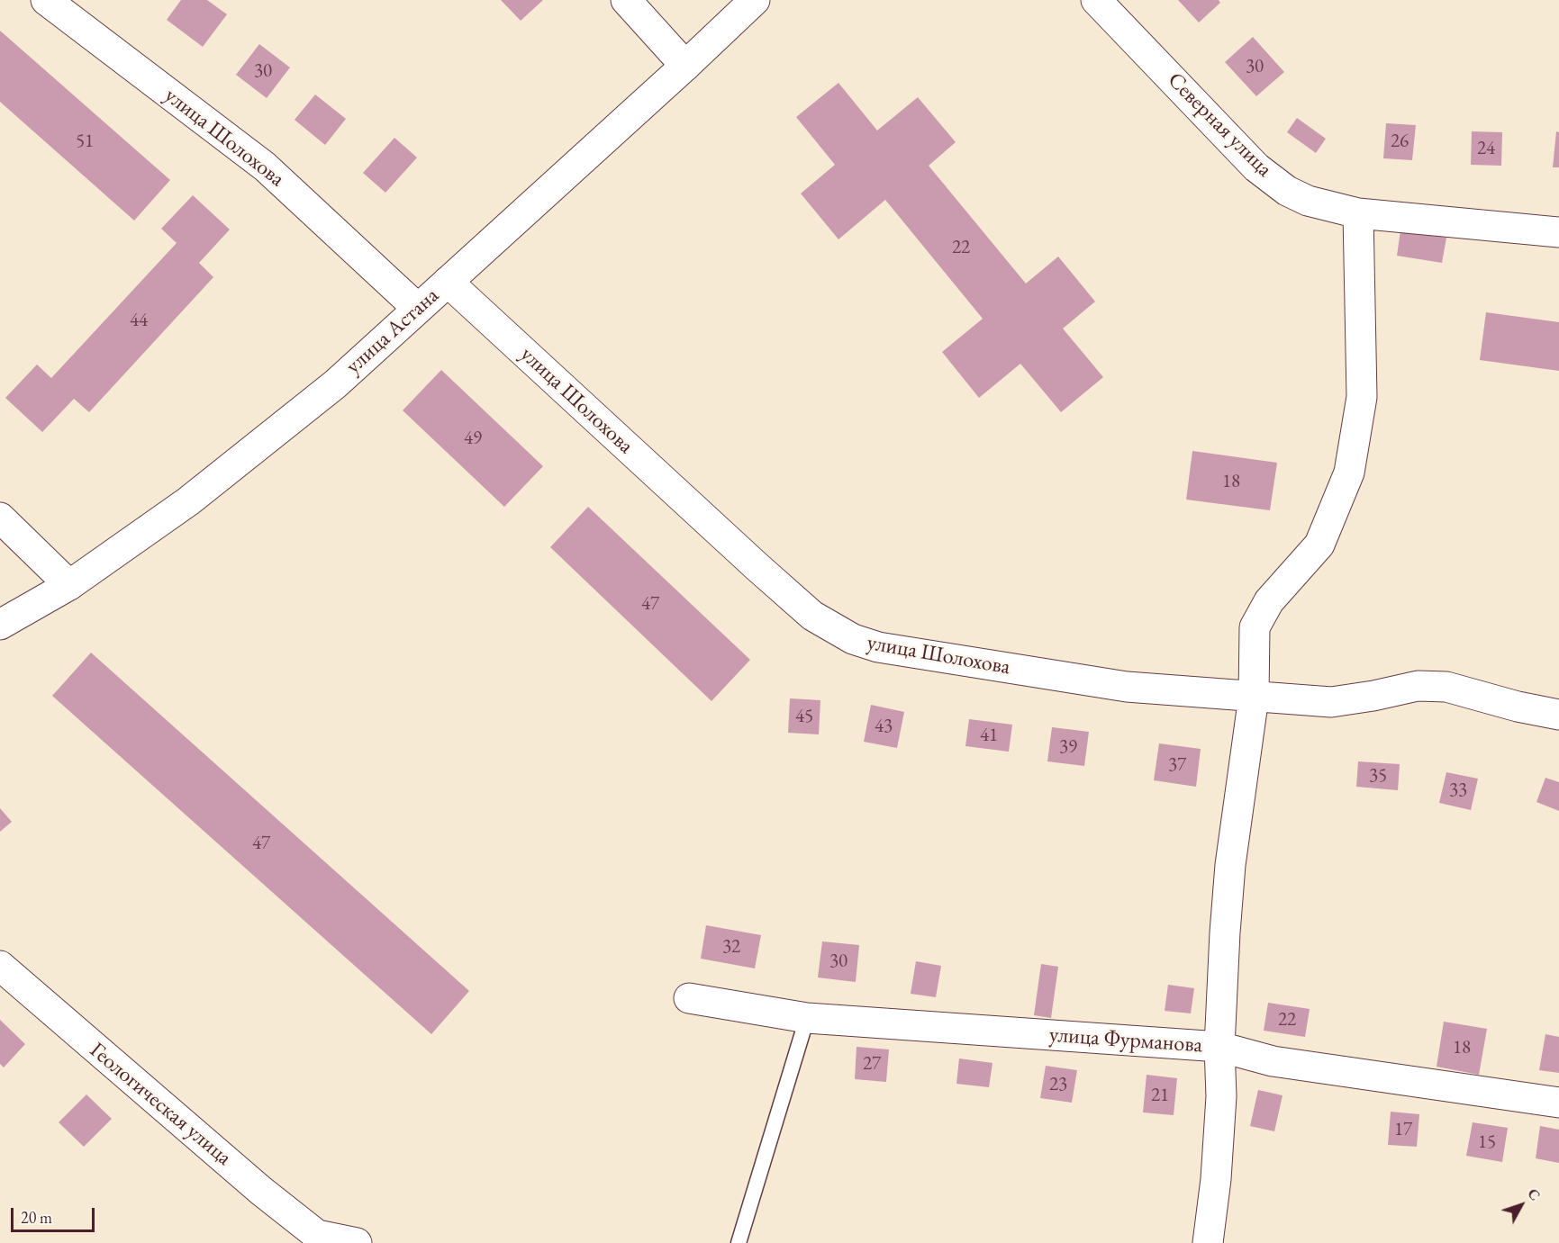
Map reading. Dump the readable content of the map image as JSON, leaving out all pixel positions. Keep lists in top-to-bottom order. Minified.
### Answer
{"streets":{"street":["Северная улица","улица Шолохова","улица Астана","улица Фурманова","Геологическая улица"]},"crossings":[["улица Шолохова","улица Астана"]],"house_numbers":["30","30","51","26","24","22","44","49","18","47","45","43","41","39","37","35","33","47","32","30","22","18","27","23","21","17","15"],"scale_bar":"20 m","north":"top right"}
